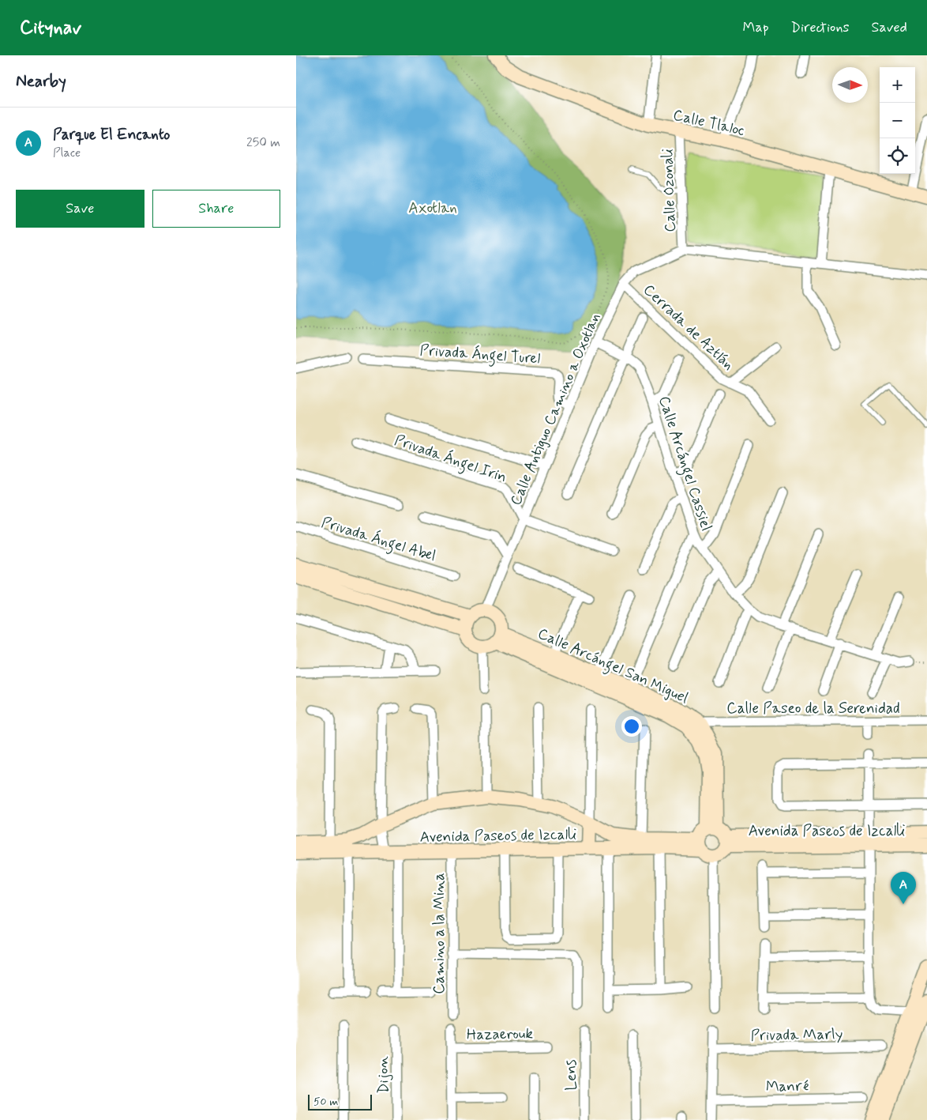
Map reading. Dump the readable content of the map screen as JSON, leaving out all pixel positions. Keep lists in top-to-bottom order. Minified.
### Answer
{"streets":{"street":["Calle Tlaloc","Calle Ozonali","Cerrada de Aztlán","Privada Ángel Turel","Calle Antiguo Camino a Oxotlan","Privada Ángel Irin","Calle Arcángel Cassiel","Privada Ángel Abel","Calle Arcángel San Miguel","Calle Paseo de la Serenidad","Avenida Paseos de Izcalli","Camino a la Mina","Hazaerouk","Privada Marly","Dijon","Lens","Manré"]},"crossings":[["Calle Tlaloc","Calle Ozonali"],["Calle Ozonali","Calle Antiguo Camino a Oxotlan"],["Cerrada de Aztlán","Calle Antiguo Camino a Oxotlan"],["Privada Ángel Turel","Calle Antiguo Camino a Oxotlan"],["Calle Antiguo Camino a Oxotlan","Privada Ángel Irin"],["Calle Antiguo Camino a Oxotlan","Calle Arcángel Cassiel"],["Calle Antiguo Camino a Oxotlan","Calle Arcángel San Miguel"],["Calle Arcángel San Miguel","Calle Paseo de la Serenidad"],["Calle Arcángel San Miguel","Avenida Paseos de Izcalli"],["Avenida Paseos de Izcalli","Camino a la Mina"]],"parks":["Axotlan"],"scale_bar":"50 m","north":"right","page":{"header":"Citynav","nav":["Map","Directions","Saved"],"heading":"Nearby","map_buttons":["+","−"],"list":[{"mark":"A","name":"Parque El Encanto","note":"Place","value":"250 m"}],"buttons":["Save","Share"],"pins":"A","scale":"50 m"}}
